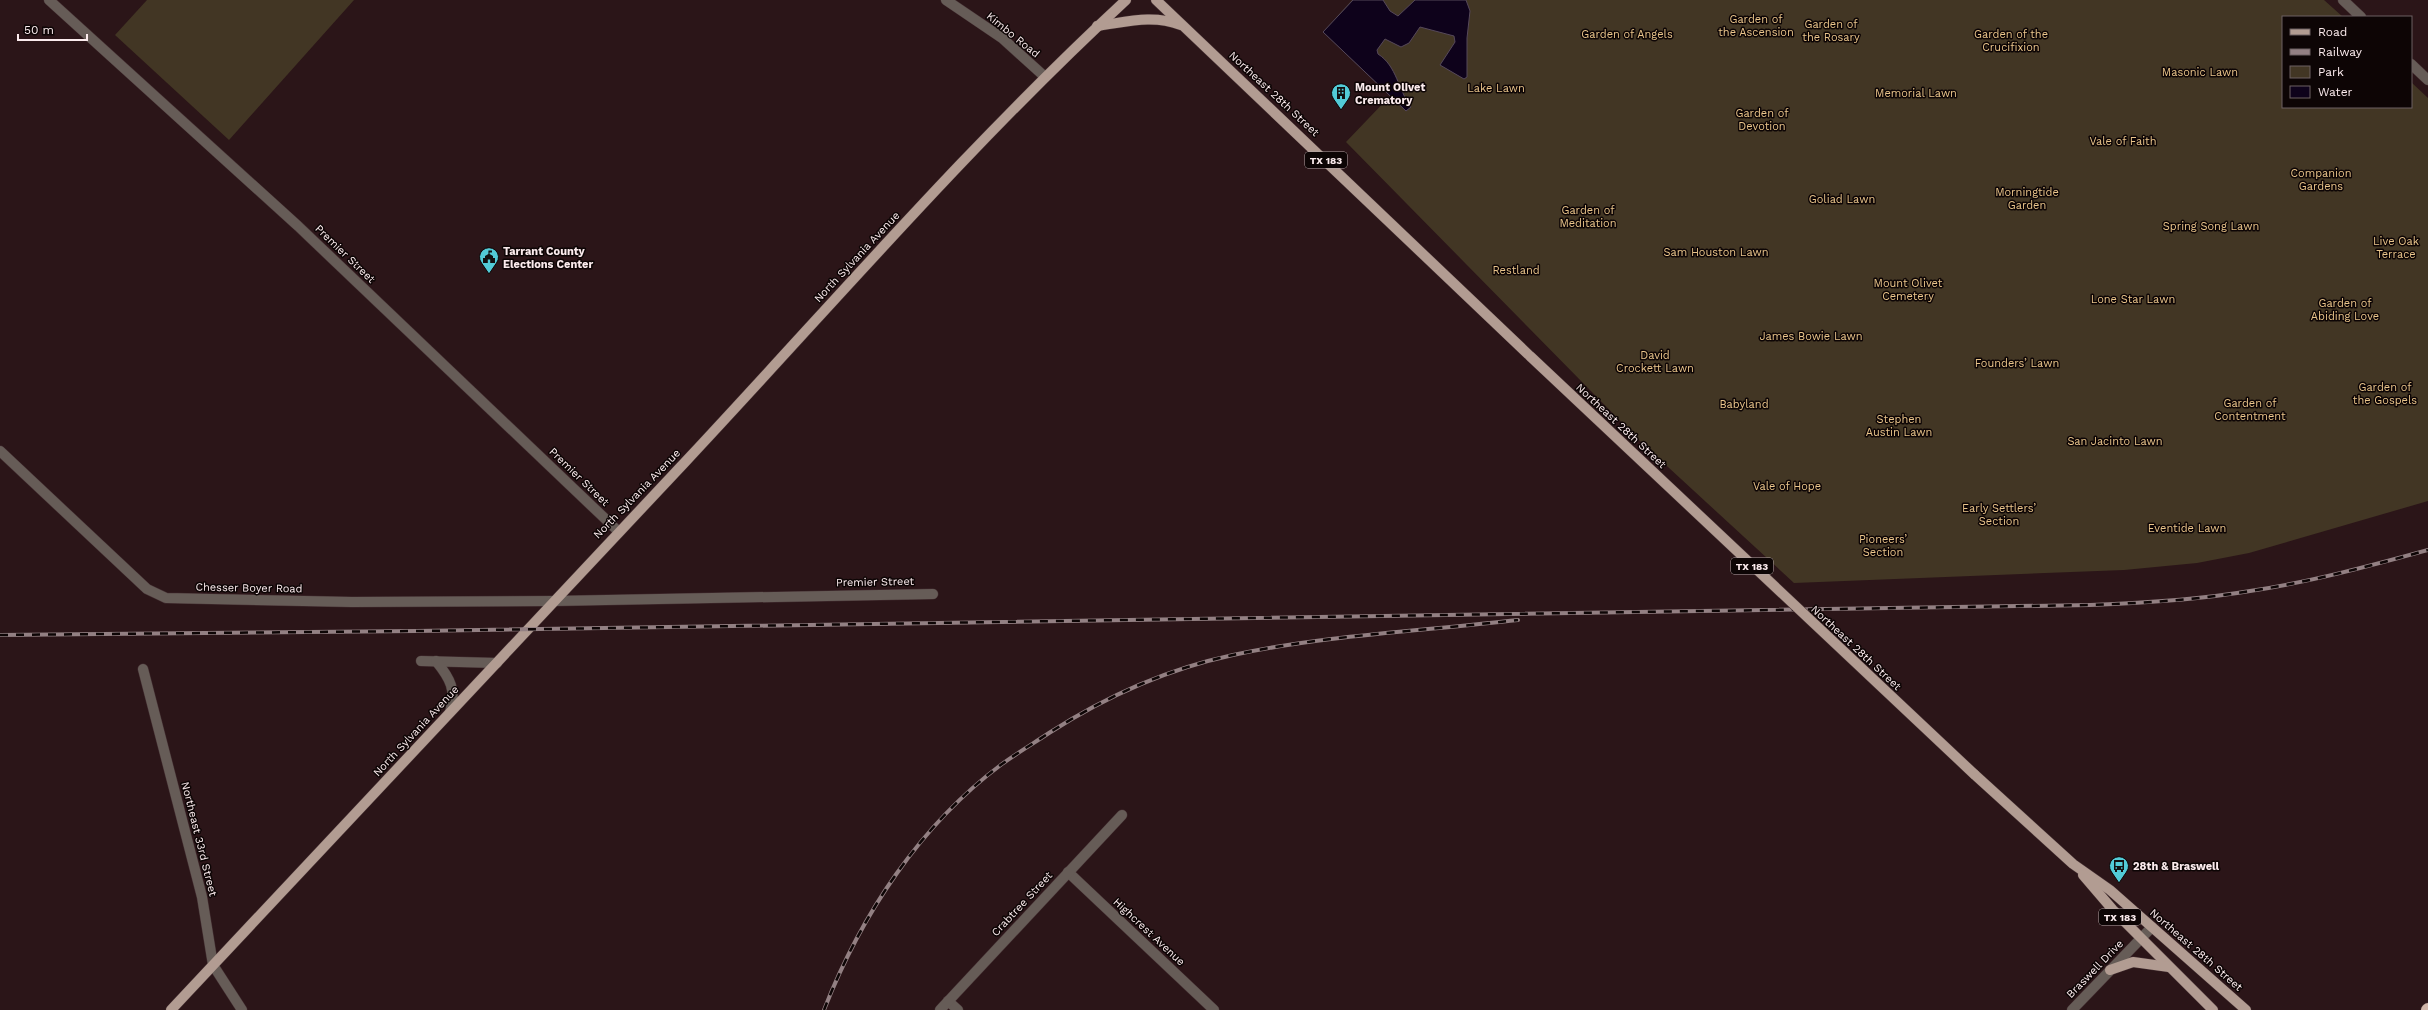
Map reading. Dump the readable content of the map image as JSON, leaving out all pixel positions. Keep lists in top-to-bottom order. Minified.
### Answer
{"streets":{"main road":["Northeast 28th Street","TX 183","North Sylvania Avenue"],"street":["Kimbo Road","Premier Street","Chesser Boyer Road","Northeast 33rd Street","Crabtree Street","Highcrest Avenue","Braswell Drive"]},"crossings":[["Kimbo Road","North Sylvania Avenue"],["Northeast 28th Street","Braswell Drive"],["Premier Street","North Sylvania Avenue"],["Premier Street","Chesser Boyer Road"],["North Sylvania Avenue","Chesser Boyer Road"],["North Sylvania Avenue","Northeast 33rd Street"],["Crabtree Street","Highcrest Avenue"]],"parks":["Garden of the Ascension","Garden of the Rosary","Garden of Angels","Garden of the Crucifixion","Masonic Lawn","Lake Lawn","Memorial Lawn","Garden of Devotion","Vale of Faith","Companion Gardens","Morningtide Garden","Goliad Lawn","Garden of Meditation","Spring Song Lawn","Live Oak Terrace","Sam Houston Lawn","Restland","Mount Olivet Cemetery","Lone Star Lawn","Garden of Abiding Love","James Bowie Lawn","David Crockett Lawn","Founders’ Lawn","Garden of the Gospels","Garden of Contentment","Babyland","Stephen Austin Lawn","San Jacinto Lawn","Vale of Hope","Early Settlers’ Section","Eventide Lawn","Pioneers’ Section"],"places":{"building":["Mount Olivet Crematory"],"public building":["Tarrant County Elections Center"],"bus stop":["28th & Braswell"]},"legend":["Road","Railway","Park","Water"],"scale_bar":"50 m"}
